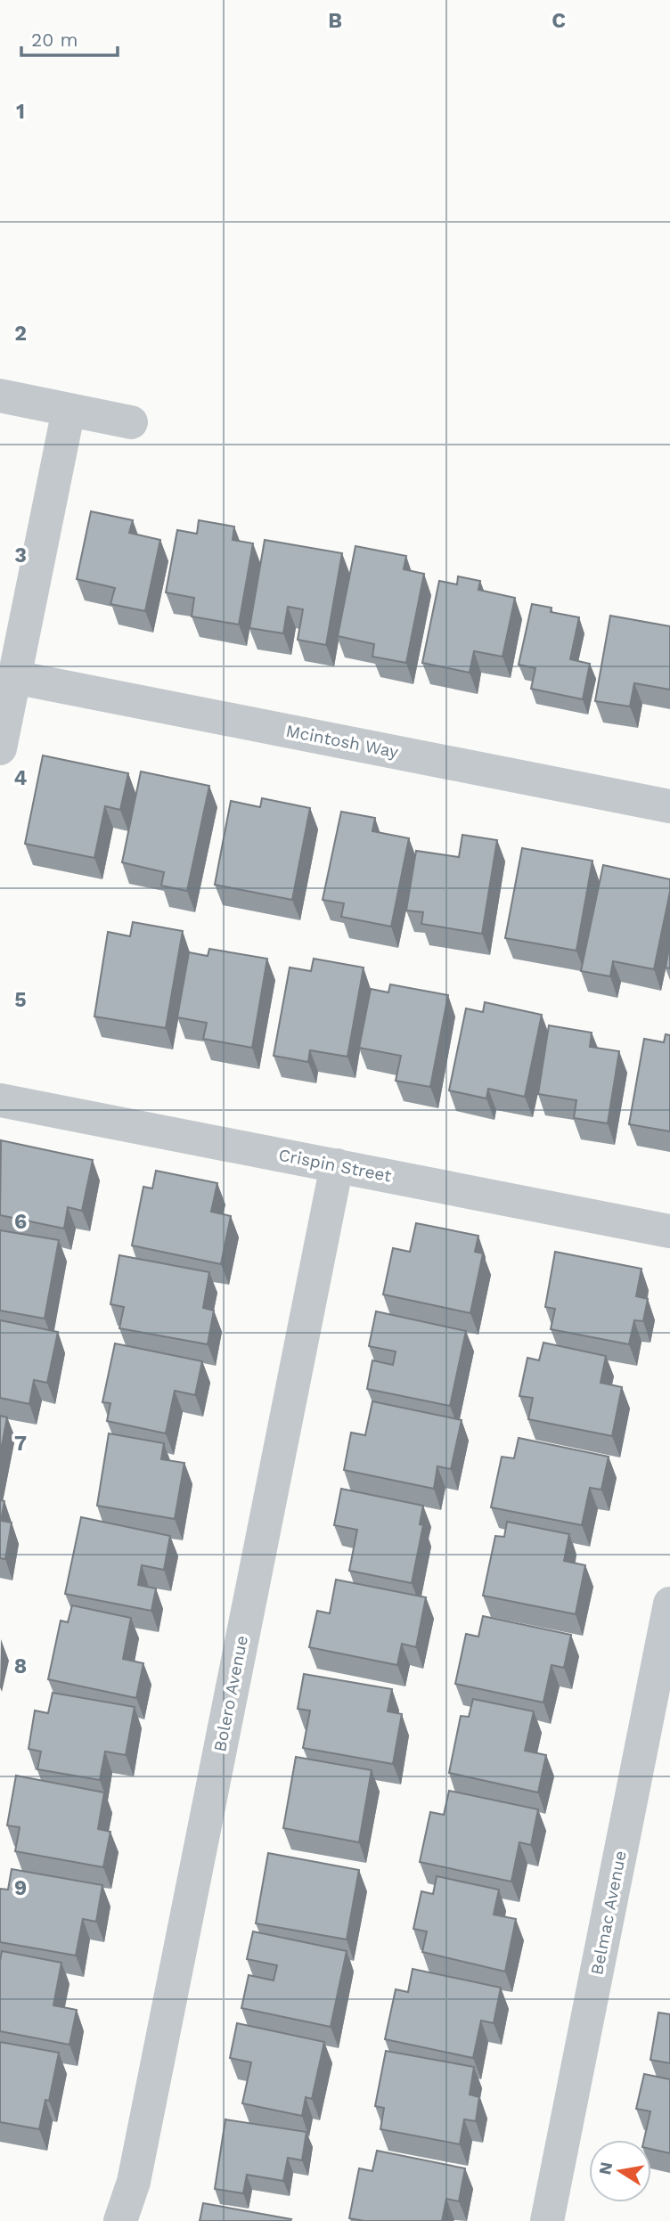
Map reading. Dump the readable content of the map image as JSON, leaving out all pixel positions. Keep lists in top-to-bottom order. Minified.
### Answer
{"streets":{"street":["Mcintosh Way","Crispin Street","Bolero Avenue","Belmac Avenue"]},"crossings":[["Crispin Street","Bolero Avenue"]],"scale_bar":"20 m","north":"left","grid":{"columns":["B","C"],"rows":["1","2","3","4","5","6","7","8","9"]}}
